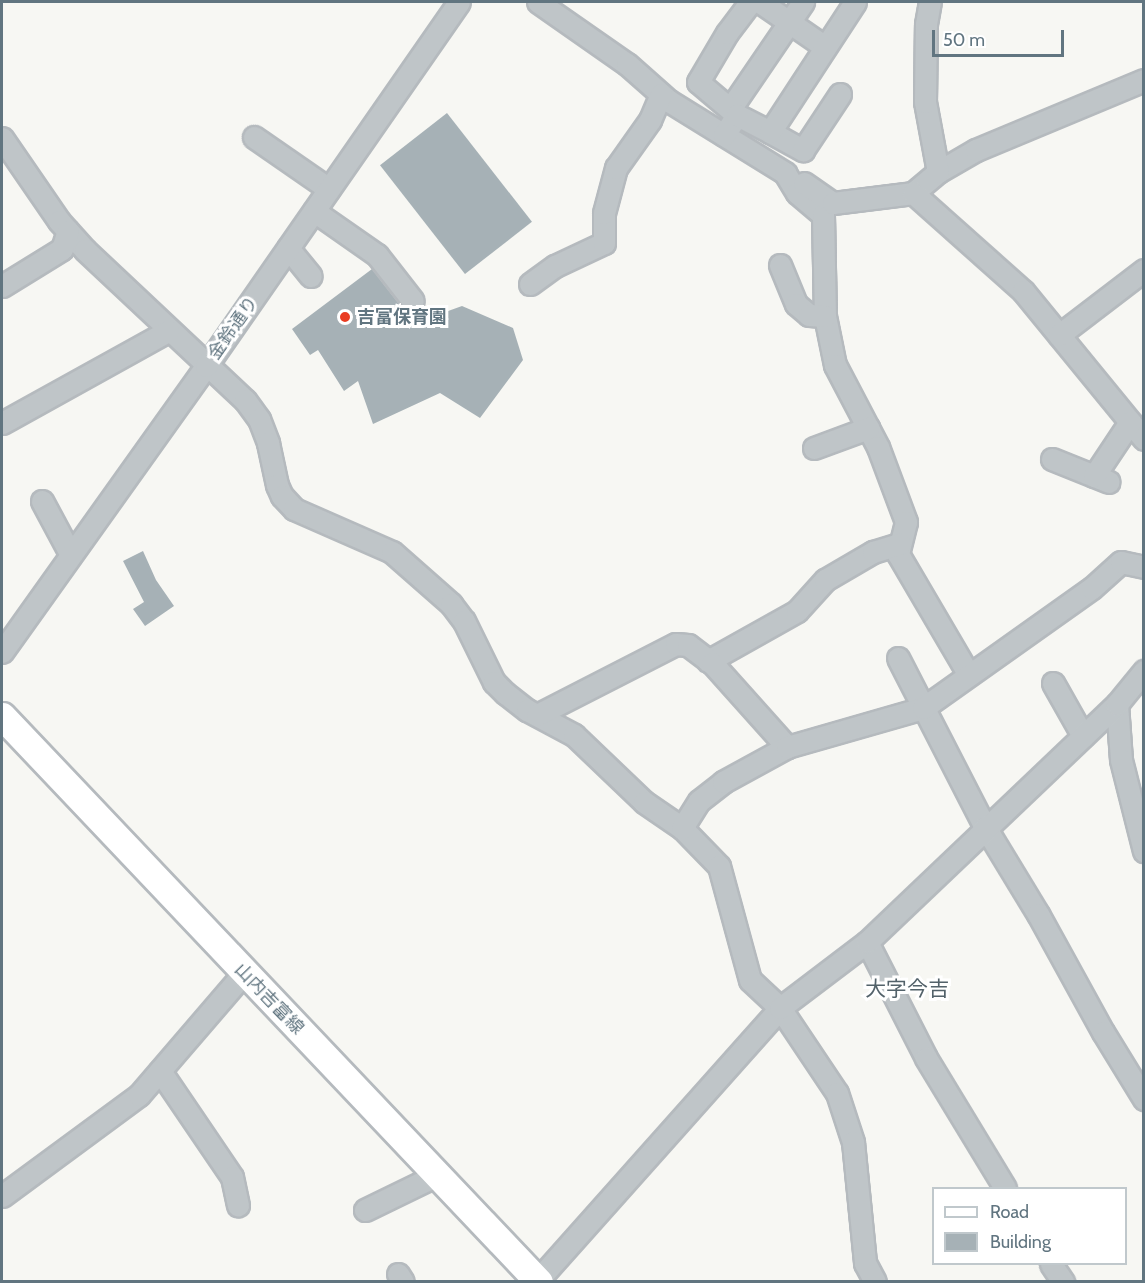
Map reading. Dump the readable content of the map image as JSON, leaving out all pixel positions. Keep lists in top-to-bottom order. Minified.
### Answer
{"streets":{"main road":["山内吉富線"],"street":["金鈴通り"]},"districts":["大字今吉"],"places":["吉富保育園"],"legend":["Road","Building"],"scale_bar":"50 m"}
